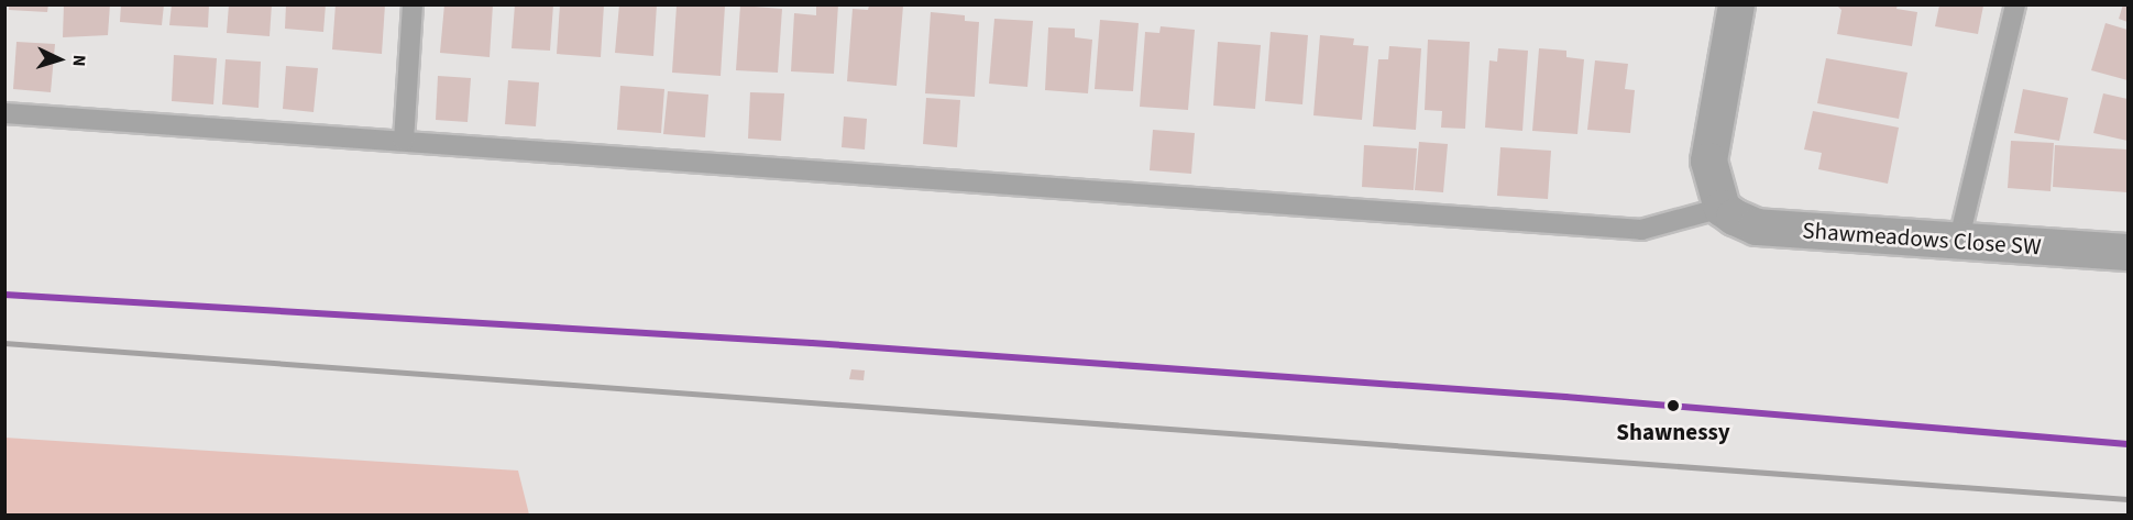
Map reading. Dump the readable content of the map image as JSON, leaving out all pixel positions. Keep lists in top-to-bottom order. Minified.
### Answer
{"streets":{"street":["Shawmeadows Close SW"]},"places":["Shawnessy"],"north":"right"}
